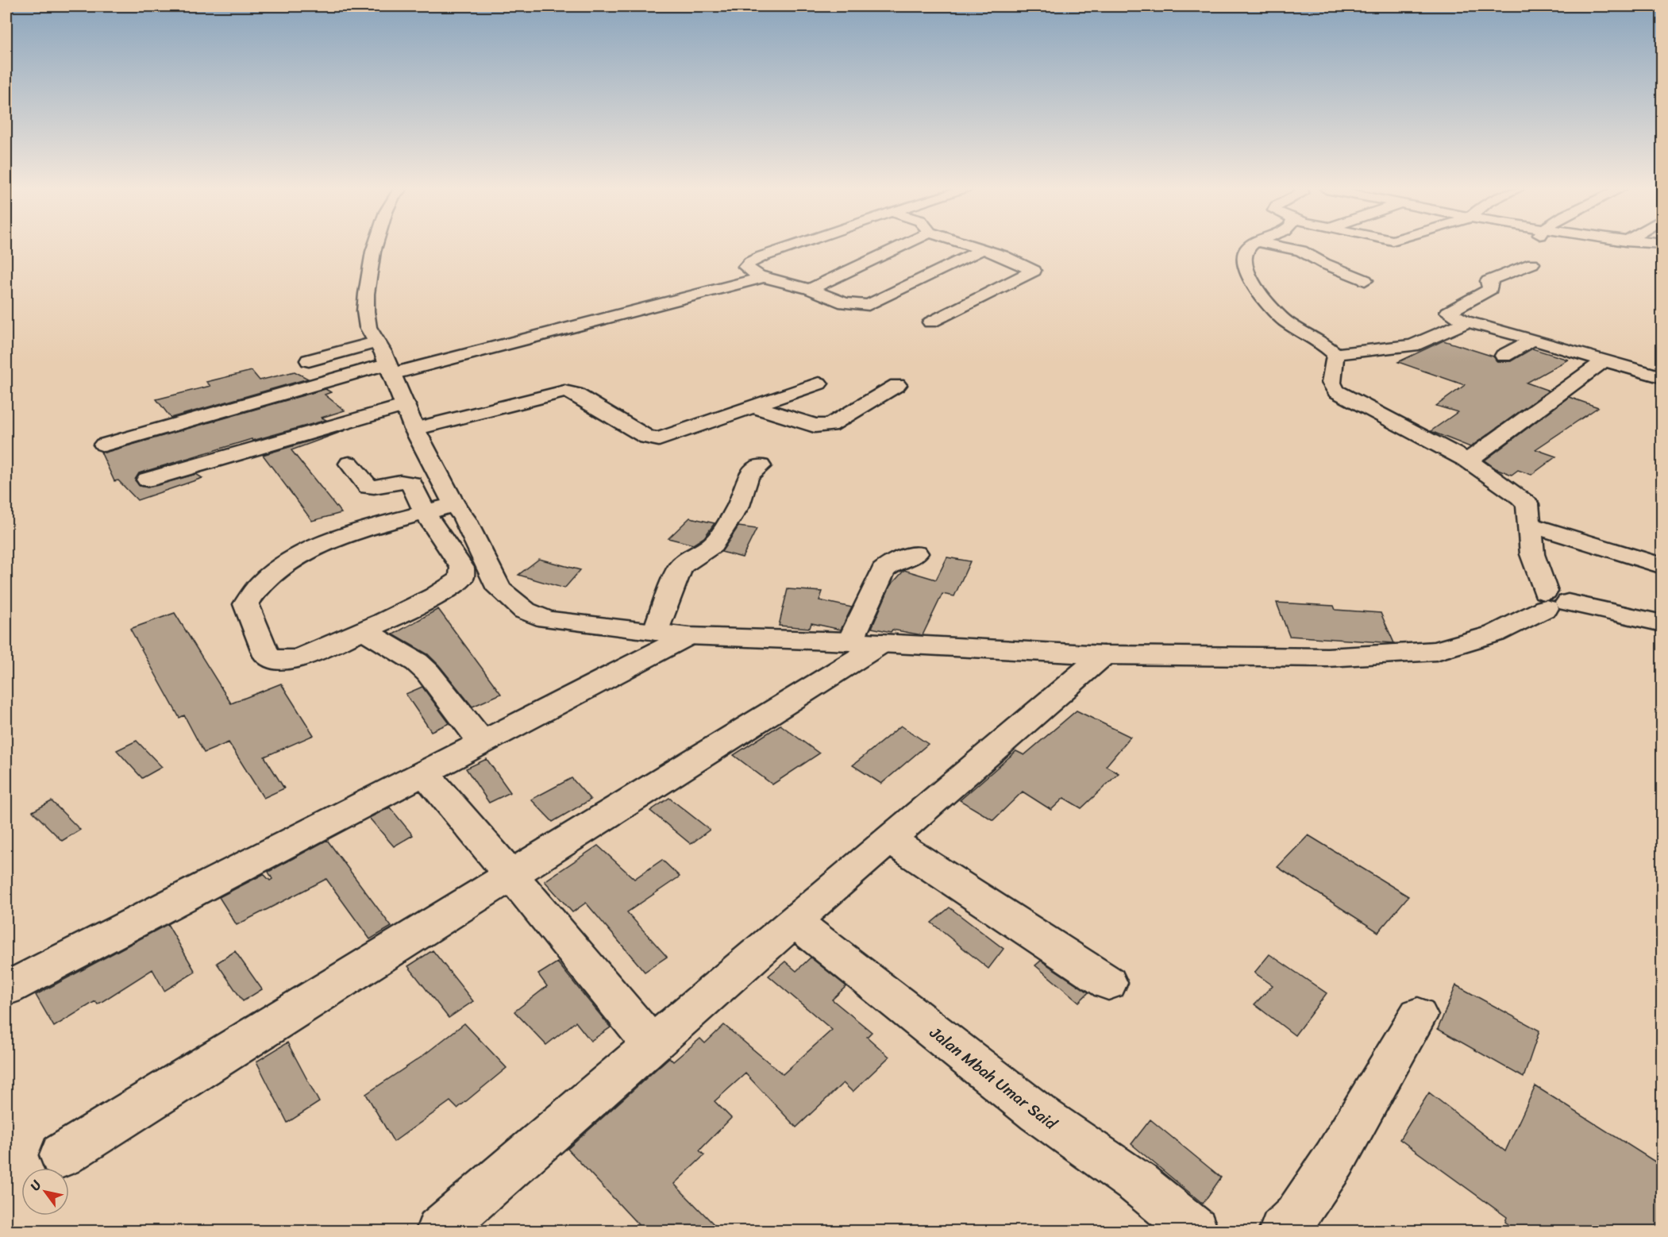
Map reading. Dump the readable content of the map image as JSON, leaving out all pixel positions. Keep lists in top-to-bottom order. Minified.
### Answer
{"streets":{"street":["Jalan Mbah Umar Said"]},"north":"top left"}
